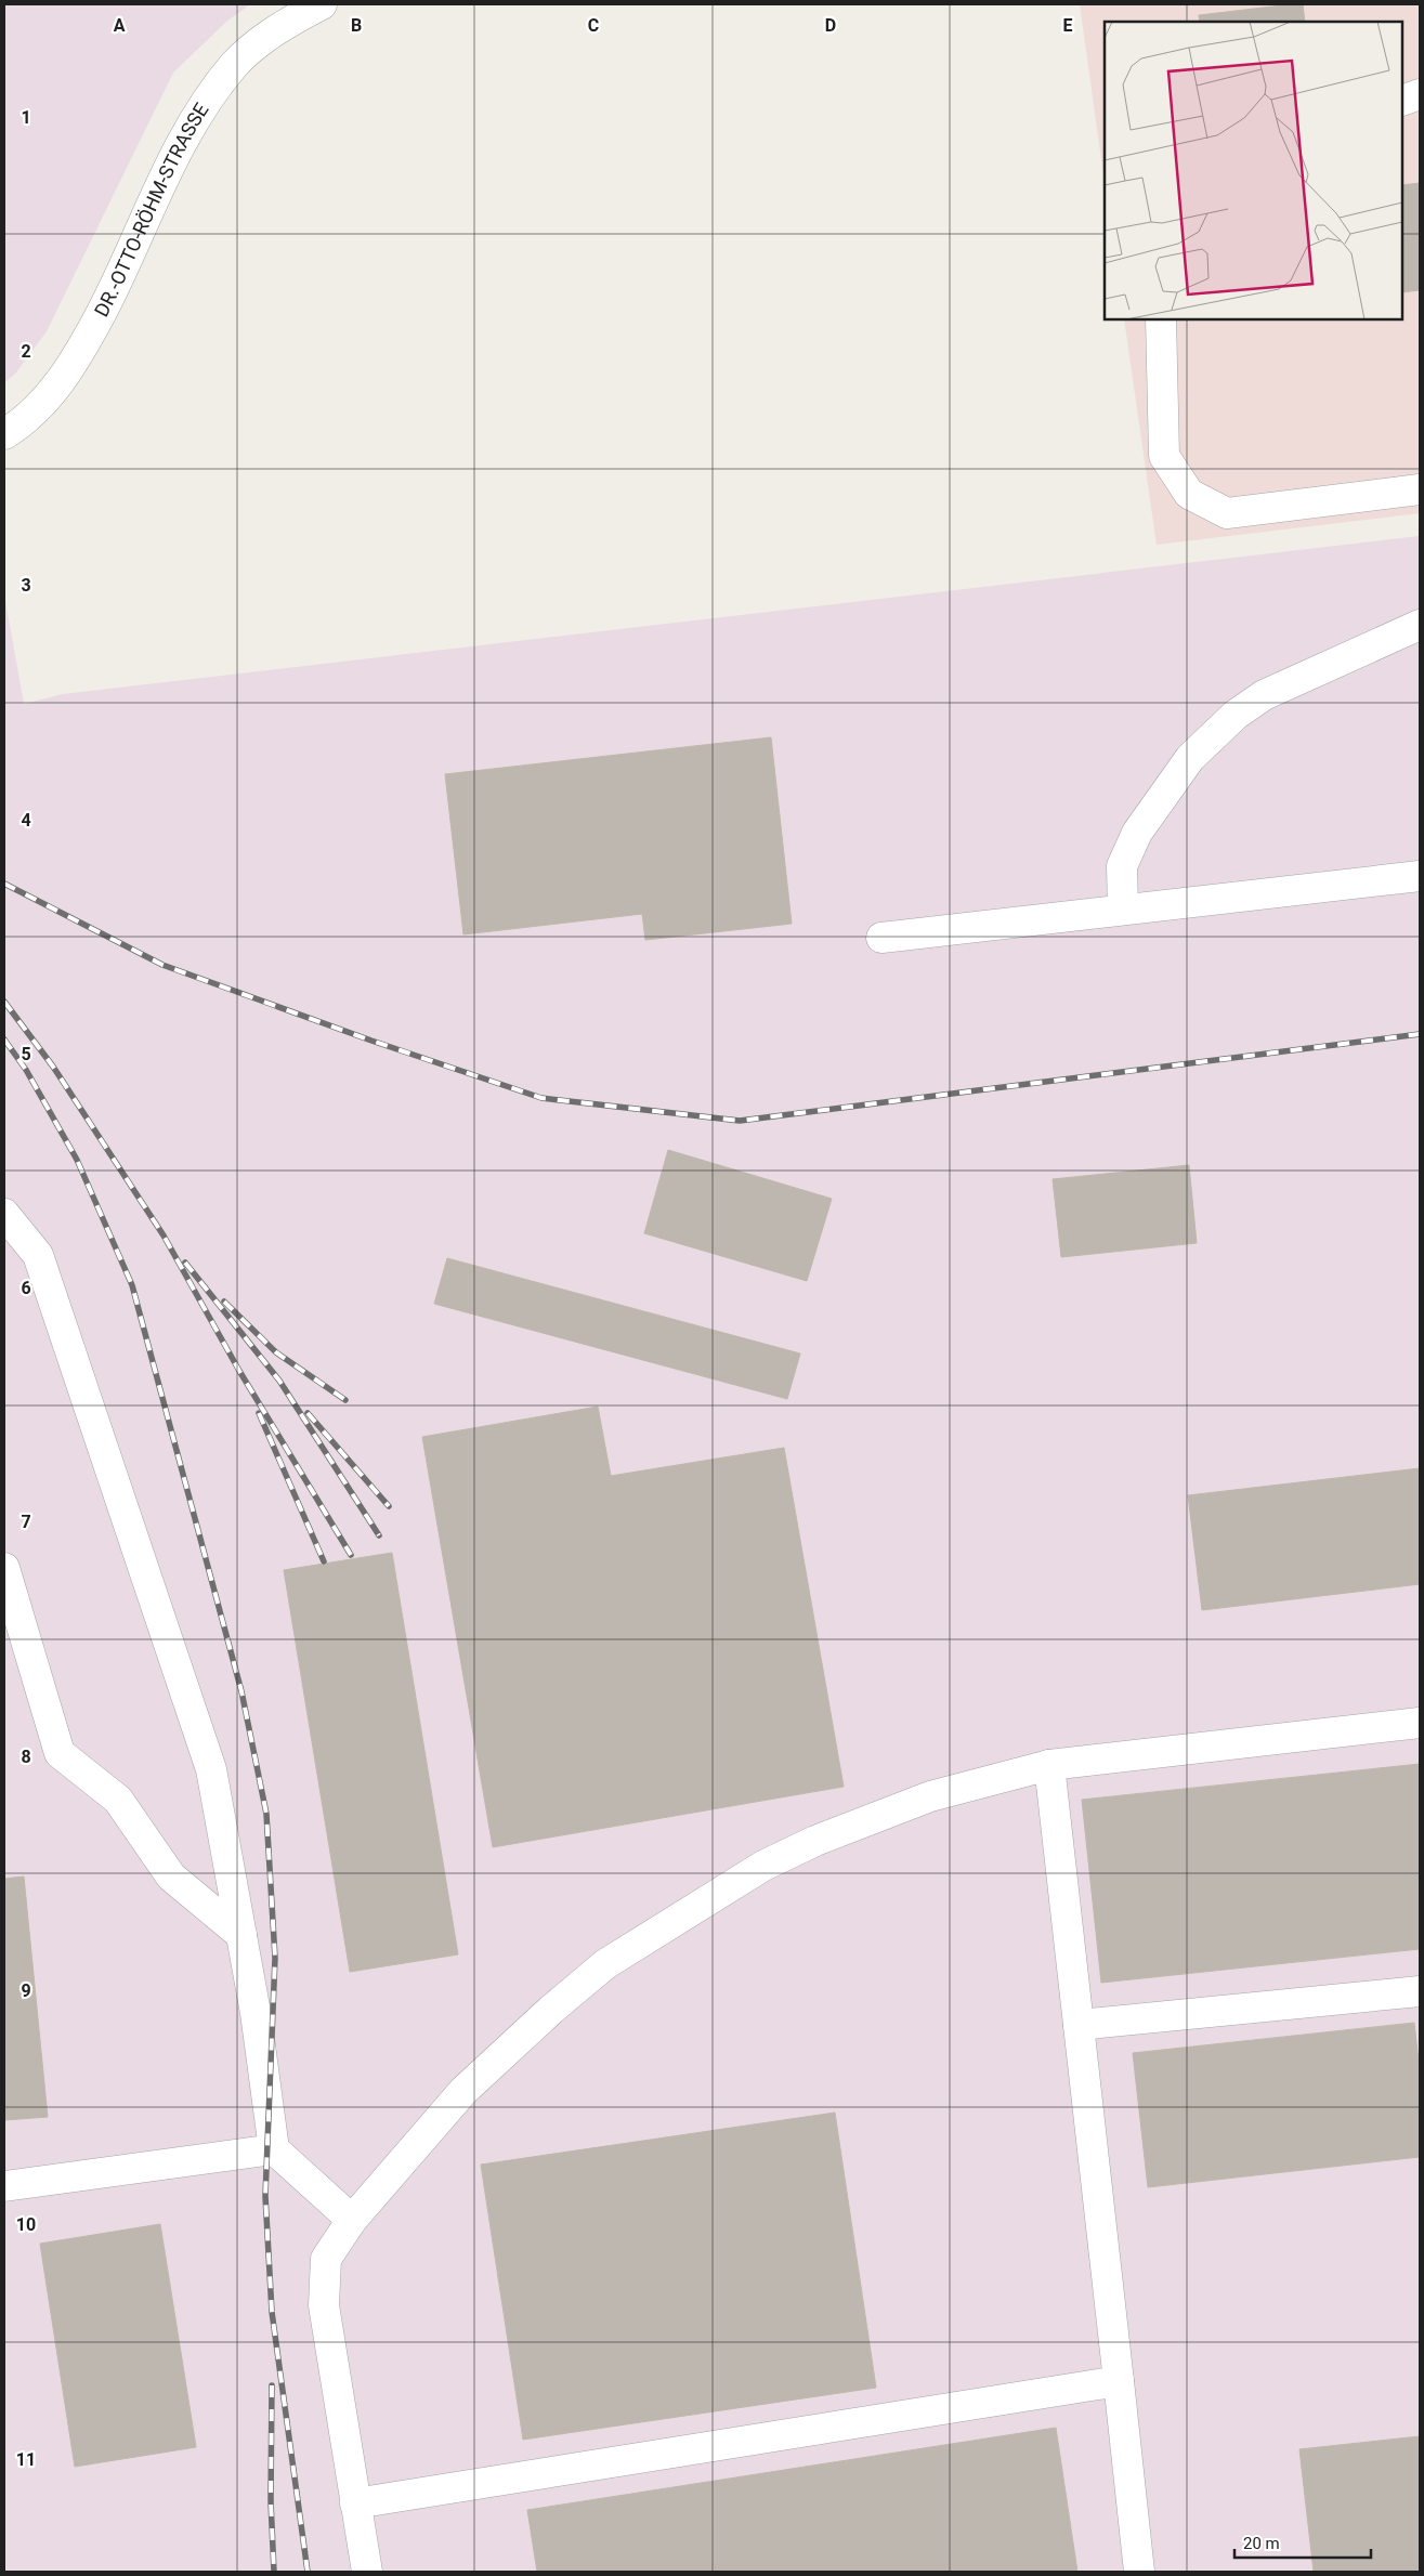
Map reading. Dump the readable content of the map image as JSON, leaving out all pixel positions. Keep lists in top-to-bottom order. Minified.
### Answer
{"streets":{"street":["DR.-OTTO-RÖHM-STRASSE"]},"scale_bar":"20 m","grid":{"columns":["A","B","C","D","E"],"rows":["1","2","3","4","5","6","7","8","9","10","11"]}}
